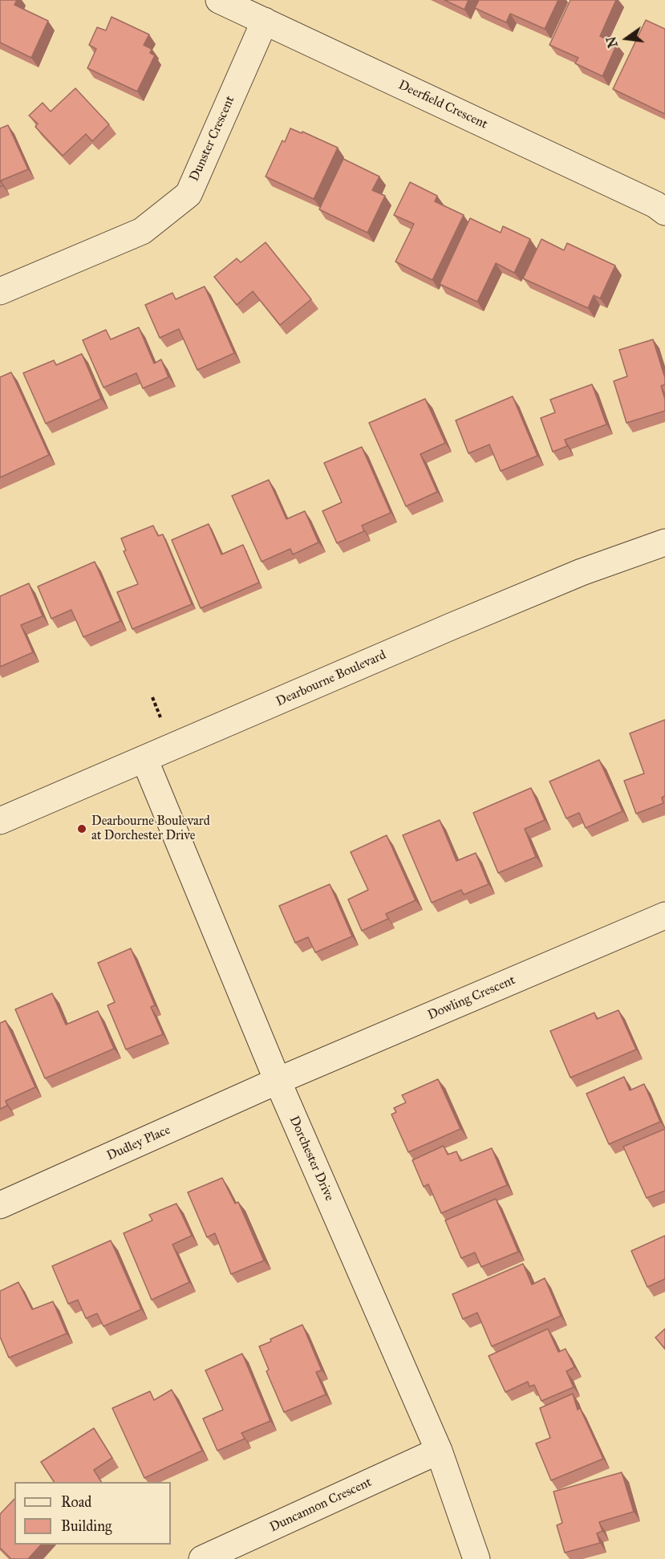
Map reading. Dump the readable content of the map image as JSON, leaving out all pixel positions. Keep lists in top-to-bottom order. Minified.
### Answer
{"streets":{"street":["Deerfield Crescent","Dunster Crescent","Dearbourne Boulevard","Dowling Crescent","Dudley Place","Dorchester Drive","Duncannon Crescent"]},"crossings":[["Deerfield Crescent","Dunster Crescent"],["Dearbourne Boulevard","Dorchester Drive"],["Dowling Crescent","Dudley Place"],["Dowling Crescent","Dorchester Drive"],["Dudley Place","Dorchester Drive"],["Dorchester Drive","Duncannon Crescent"]],"places":["Dearbourne Boulevard at Dorchester Drive"],"legend":["Road","Building"],"north":"left"}
